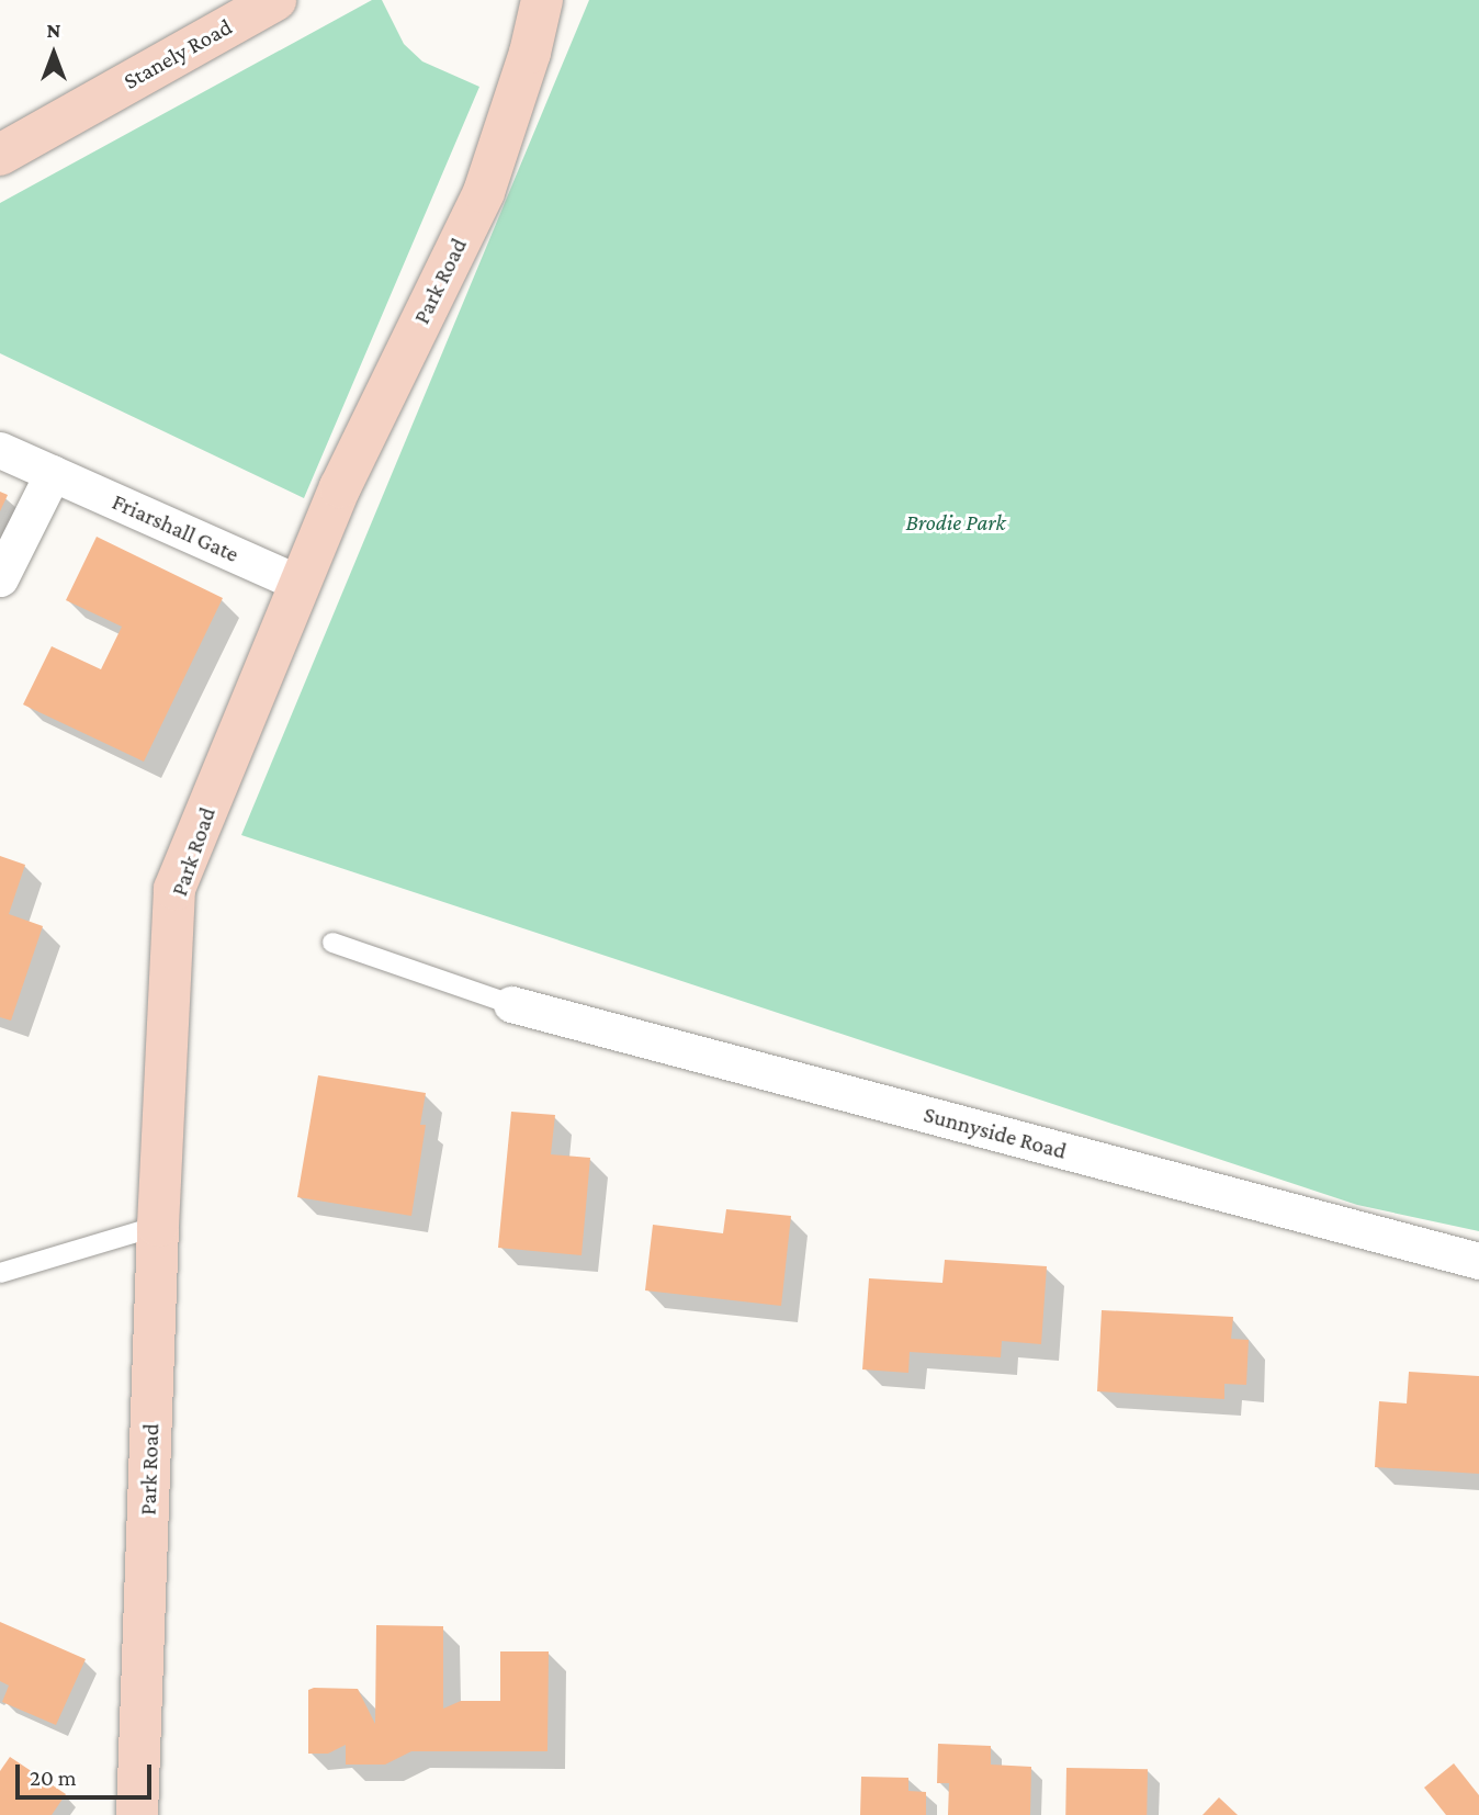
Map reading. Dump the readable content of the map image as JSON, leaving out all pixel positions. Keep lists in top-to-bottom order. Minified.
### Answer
{"streets":{"street":["Stanely Road","Park Road","Friarshall Gate","Sunnyside Road"]},"crossings":[["Park Road","Friarshall Gate"]],"parks":["Brodie Park"],"scale_bar":"20 m","north":"top"}
